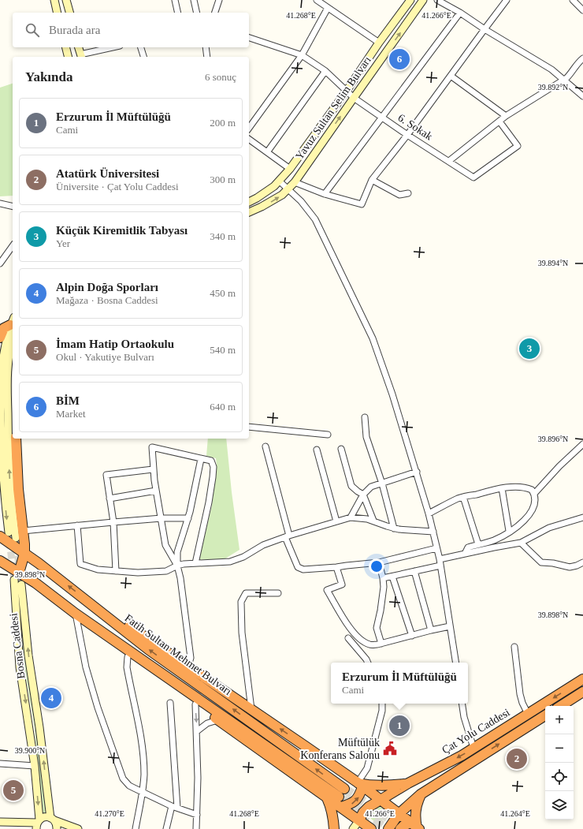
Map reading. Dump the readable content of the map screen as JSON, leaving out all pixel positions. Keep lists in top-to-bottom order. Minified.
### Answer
{"streets":{"highway":["Fatih Sultan Mehmet Bulvarı","Çat Yolu Caddesi"],"main road":["Yavuz Sultan Selim Bulvarı","Bosna Caddesi"],"street":["6. Sokak"]},"crossings":[["Yavuz Sultan Selim Bulvarı","6. Sokak"]],"places":{"public building":["Müftülük Konferans Salonu"]},"page":{"search":"Burada ara","pins":["6","3","4","1","2","5"],"heading":["Yakında","6 sonuç"],"list":[{"mark":"1","name":"Erzurum İl Müftülüğü","note":"Cami","value":"200 m"},{"mark":"2","name":"Atatürk Üniversitesi","note":"Üniversite · Çat Yolu Caddesi","value":"300 m"},{"mark":"3","name":"Küçük Kiremitlik Tabyası","note":"Yer","value":"340 m"},{"mark":"4","name":"Alpin Doğa Sporları","note":"Mağaza · Bosna Caddesi","value":"450 m"},{"mark":"5","name":"İmam Hatip Ortaokulu","note":"Okul · Yakutiye Bulvarı","value":"540 m"},{"mark":"6","name":"BİM","note":"Market","value":"640 m"}],"popup":["Erzurum İl Müftülüğü","Cami"],"map_buttons":["+","−"]},"coordinates":["41.268°E","41.266°E","39.892°N","39.894°N","39.896°N","39.898°N","39.900°N","41.270°E","41.264°E"]}
